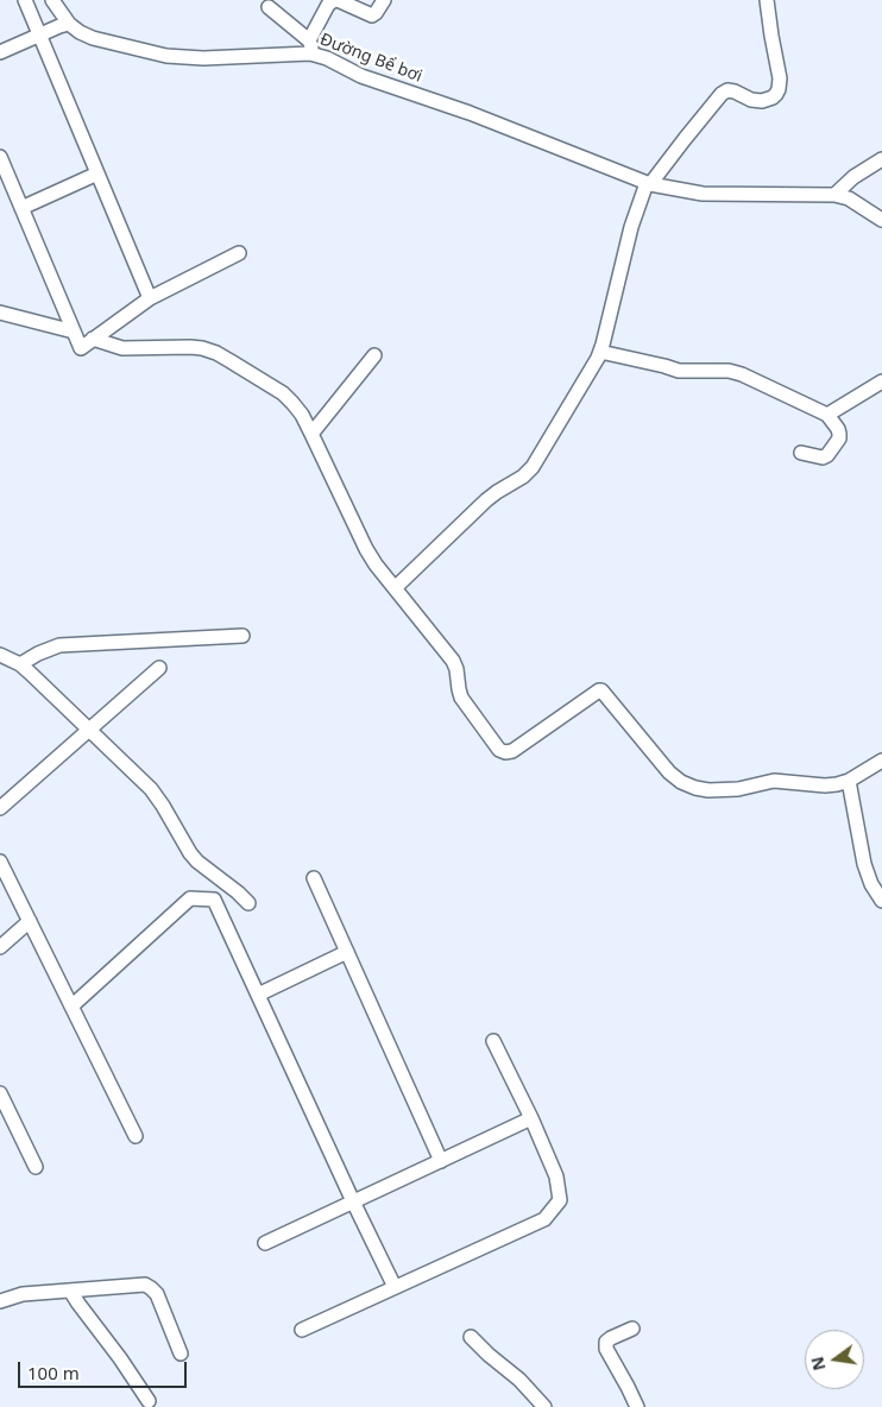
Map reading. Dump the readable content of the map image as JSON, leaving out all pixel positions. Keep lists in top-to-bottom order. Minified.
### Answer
{"streets":{"street":["Đường Bể bơi"]},"scale_bar":"100 m","north":"left"}
